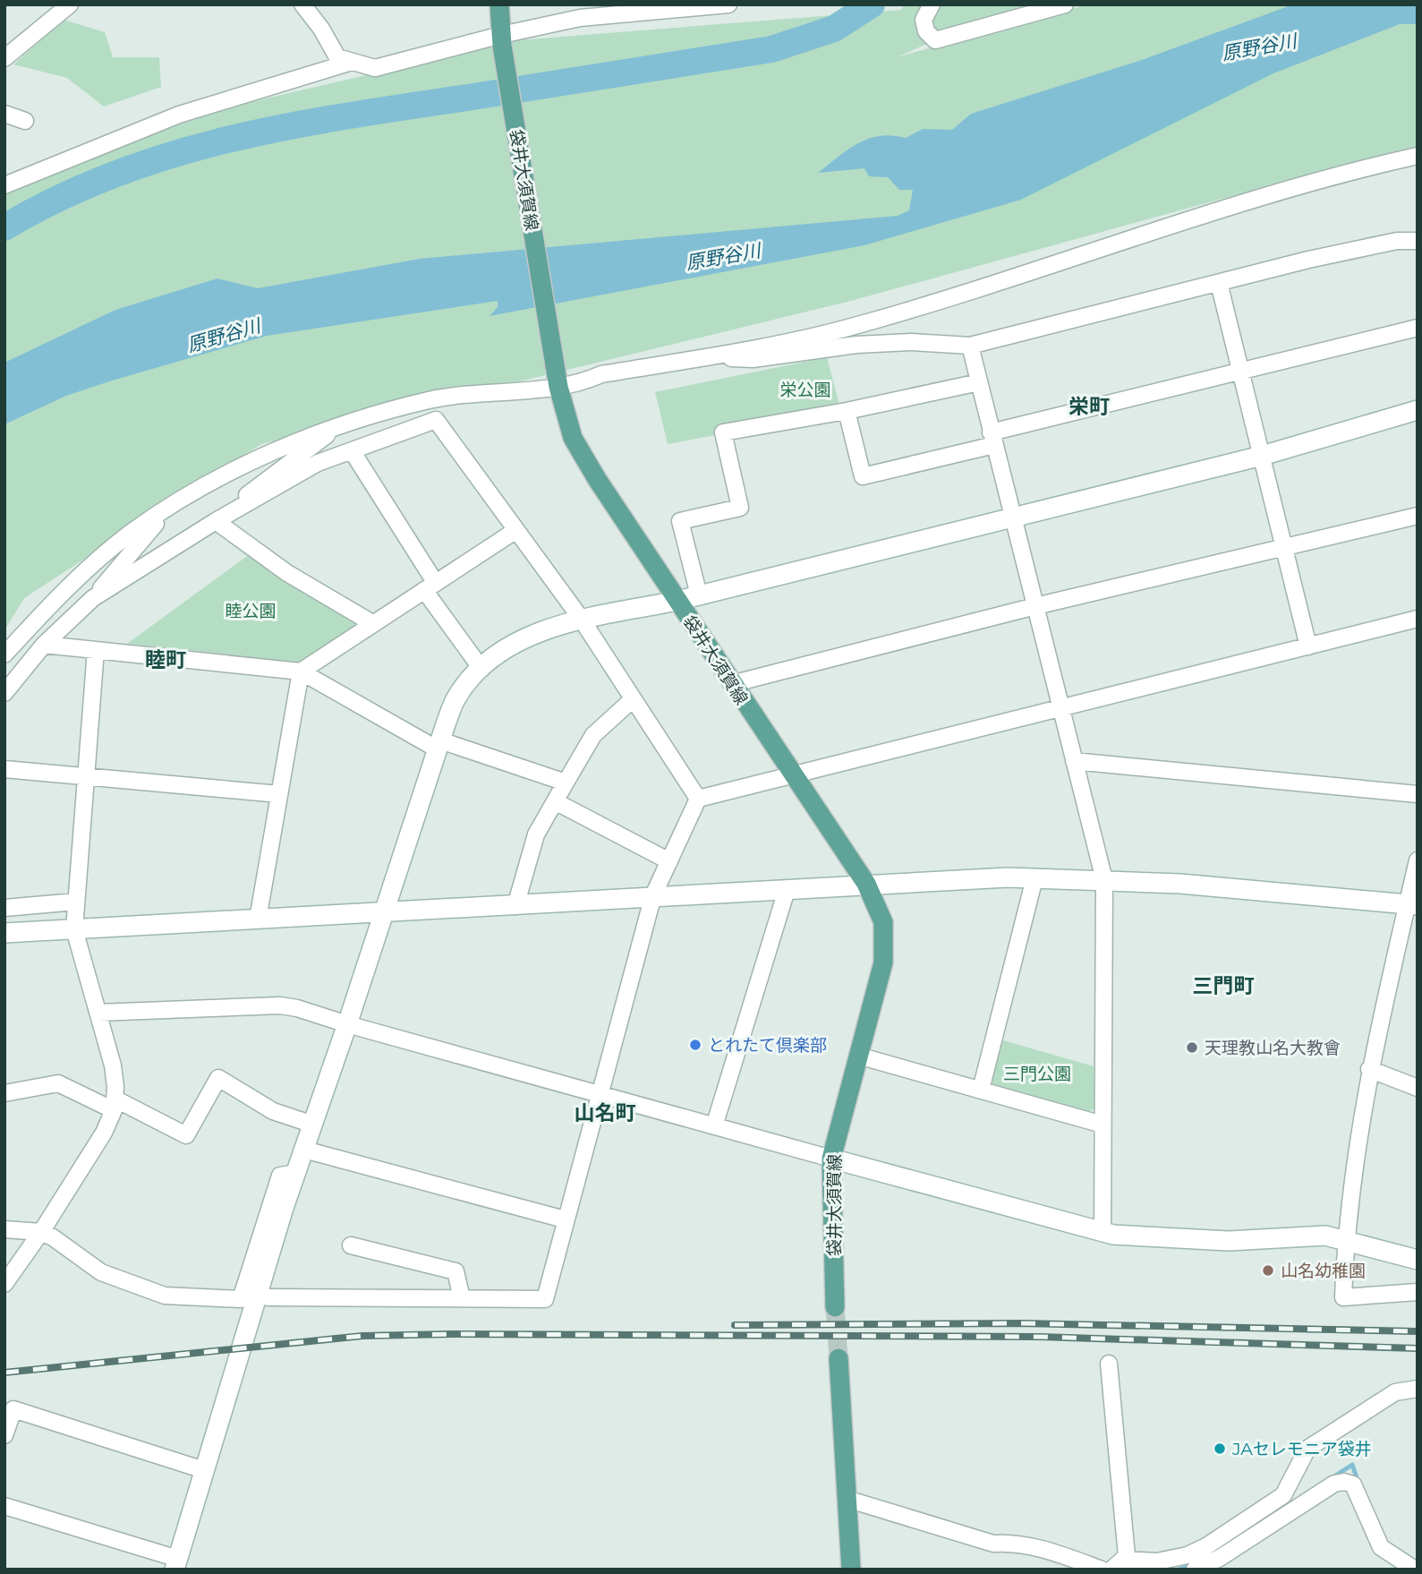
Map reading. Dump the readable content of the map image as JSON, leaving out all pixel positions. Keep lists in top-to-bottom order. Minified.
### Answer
{"streets":{"main road":["袋井大須賀線"]},"districts":["栄町","睦町","三門町","山名町"],"water":["原野谷川"],"parks":["栄公園","睦公園","三門公園"],"places":["とれたて倶楽部","天理教山名大教會","山名幼稚園","JAセレモニア袋井"]}
